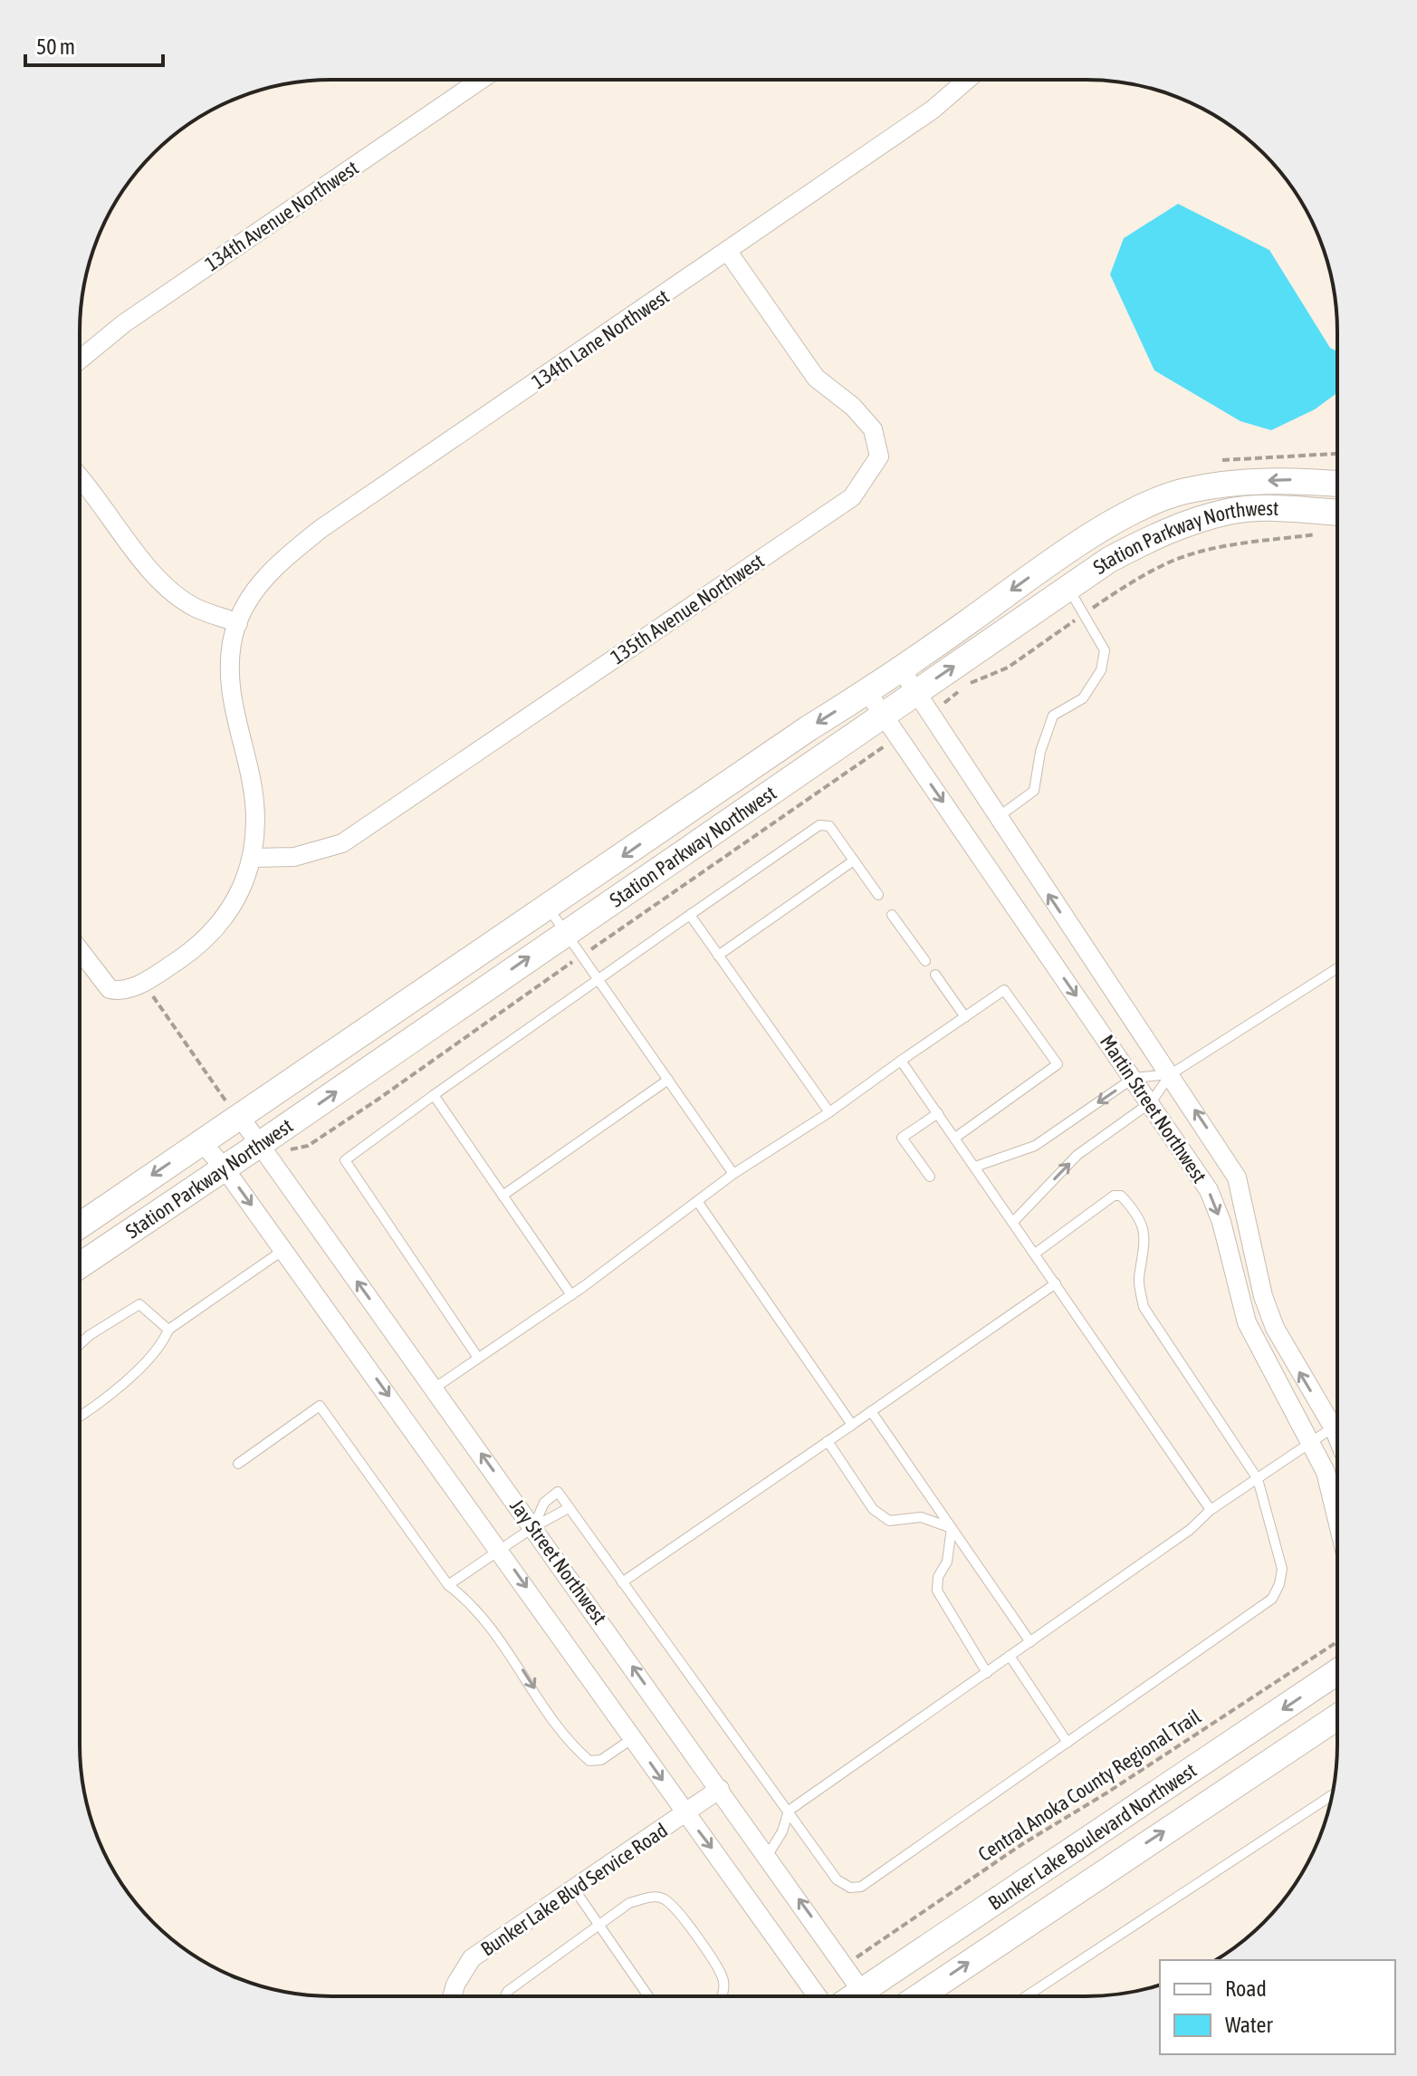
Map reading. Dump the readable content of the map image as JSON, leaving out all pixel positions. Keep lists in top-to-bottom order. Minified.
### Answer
{"streets":{"street":["134th Avenue Northwest","134th Lane Northwest","Station Parkway Northwest","135th Avenue Northwest","Martin Street Northwest","Jay Street Northwest","Bunker Lake Boulevard Northwest","Bunker Lake Blvd Service Road"],"path":["Central Anoka County Regional Trail"]},"crossings":[["134th Lane Northwest","135th Avenue Northwest"],["Station Parkway Northwest","Martin Street Northwest"],["Station Parkway Northwest","Jay Street Northwest"],["Jay Street Northwest","Central Anoka County Regional Trail"],["Jay Street Northwest","Bunker Lake Blvd Service Road"]],"legend":["Road","Water"],"scale_bar":"50 m"}
